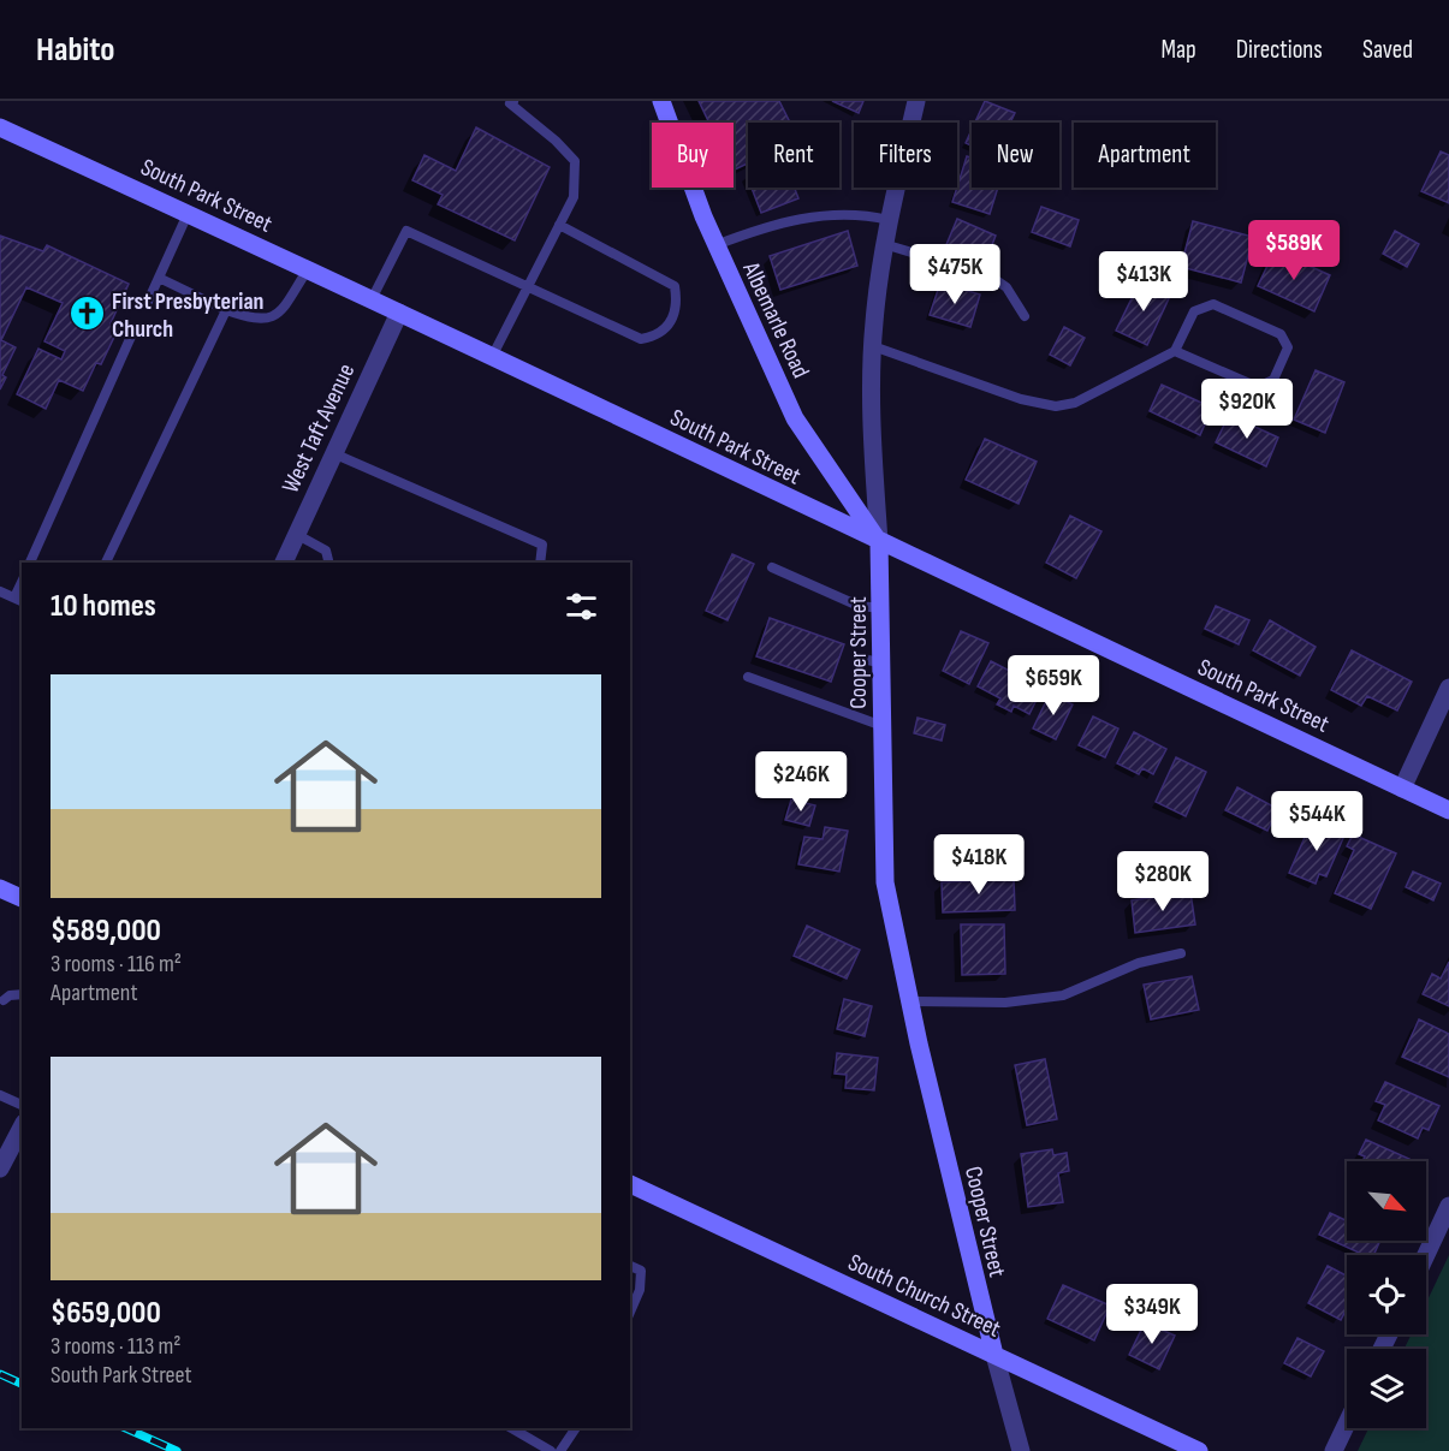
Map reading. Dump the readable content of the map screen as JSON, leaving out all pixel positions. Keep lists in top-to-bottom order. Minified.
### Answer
{"streets":{"main road":["South Park Street","Albemarle Road","Cooper Street","South Church Street"],"street":["West Taft Avenue"]},"crossings":[["South Park Street","Albemarle Road"],["South Park Street","West Taft Avenue"],["South Park Street","Cooper Street"],["Albemarle Road","Cooper Street"],["Cooper Street","South Church Street"]],"places":{"church":["First Presbyterian Church"]},"north":"bottom right","page":{"header":"Habito","nav":["Map","Directions","Saved"],"chip":["Buy","Rent","Filters","New","Apartment"],"price":["$589K","$475K","$413K","$920K","$659K","$246K","$544K","$418K","$280K","$349K"],"heading":"10 homes","list":[{"name":"$589,000","note":"3 rooms · 116 m² · Apartment"},{"name":"$659,000","note":"3 rooms · 113 m² · South Park Street"}]}}
